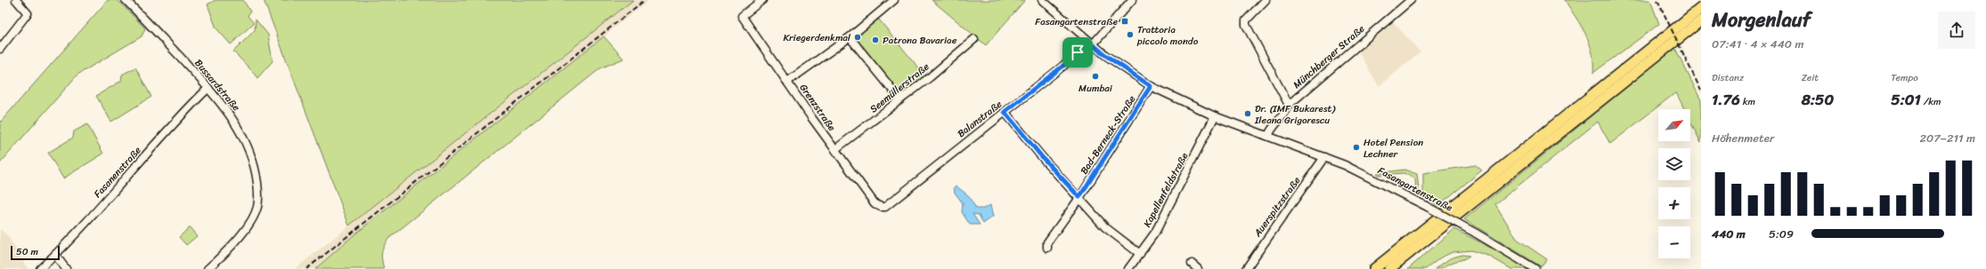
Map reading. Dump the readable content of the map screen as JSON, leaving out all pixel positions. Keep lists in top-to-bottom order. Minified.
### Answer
{"streets":{"street":["Münchberger Straße","Bussardstraße","Seemüllerstraße","Grenzstraße","Balanstraße","Bad-Berneck-Straße","Fasanenstraße","Fasangartenstraße","Kapellenfeldstraße","Auerspitzstraße"]},"crossings":[["Münchberger Straße","Fasangartenstraße"],["Bussardstraße","Fasanenstraße"],["Seemüllerstraße","Grenzstraße"],["Grenzstraße","Balanstraße"],["Balanstraße","Fasangartenstraße"],["Bad-Berneck-Straße","Fasangartenstraße"],["Fasangartenstraße","Kapellenfeldstraße"],["Fasangartenstraße","Auerspitzstraße"]],"places":{"transit":["Fasangartenstraße"],"other":["Trattoria piccolo mondo","Kriegerdenkmal","Patrona Bavariae","Mumbai","Dr. (IMF Bukarest) Ileana Grigorescu","Hotel Pension Lechner"]},"scale_bar":"50 m","north":"top right","page":{"heading":["Morgenlauf","07:41 · 4 × 440 m"],"stats":[["Distanz","1.76 km"],["Zeit","8:50"],["Tempo","5:01 /km"]],"map_buttons":["+","−"],"chart":["Höhenmeter","207–211 m"],"list":[{"name":"440 m","note":"5:09"}],"scale":"50 m"}}
